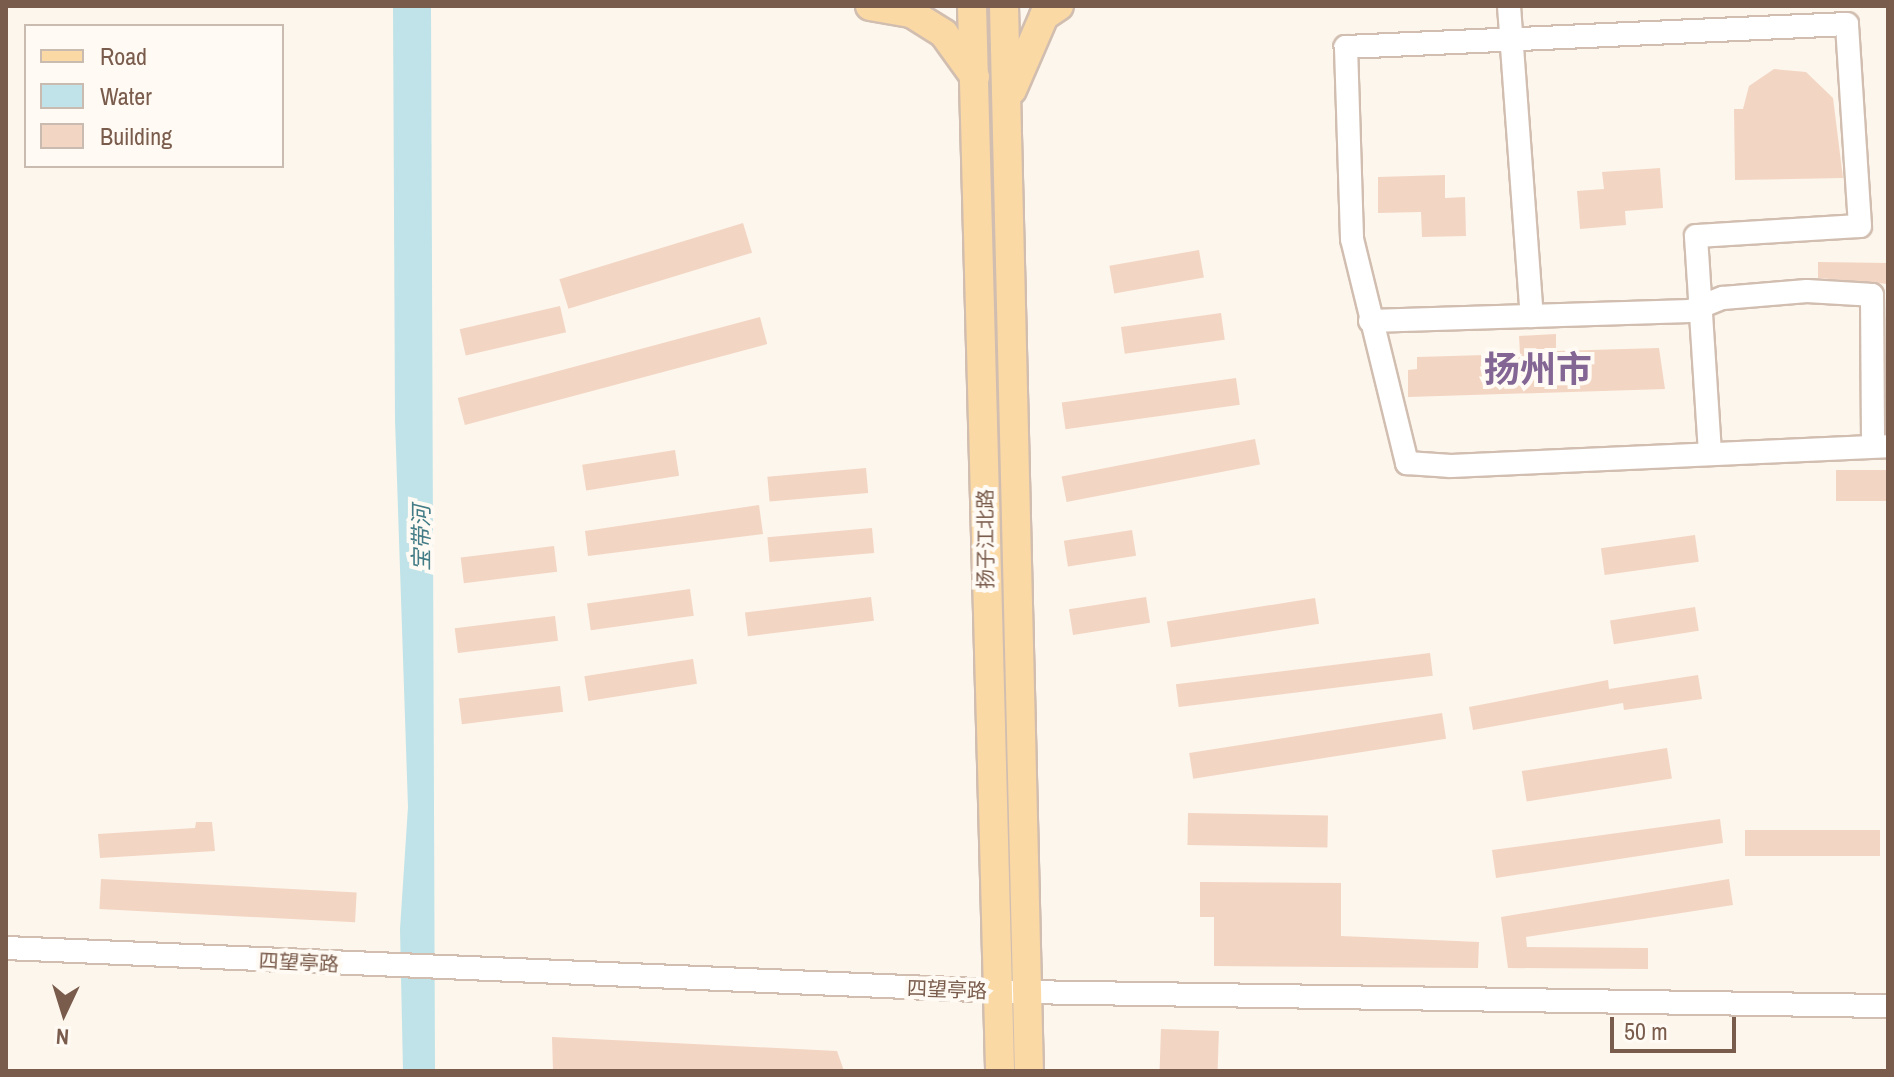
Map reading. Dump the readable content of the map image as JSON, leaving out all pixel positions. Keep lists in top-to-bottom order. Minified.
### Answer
{"streets":{"main road":["扬子江北路"],"street":["四望亭路"]},"crossings":[["扬子江北路","四望亭路"]],"districts":["扬州市"],"water":["宝带河"],"legend":["Road","Water","Building"],"scale_bar":"50 m","north":"bottom"}
